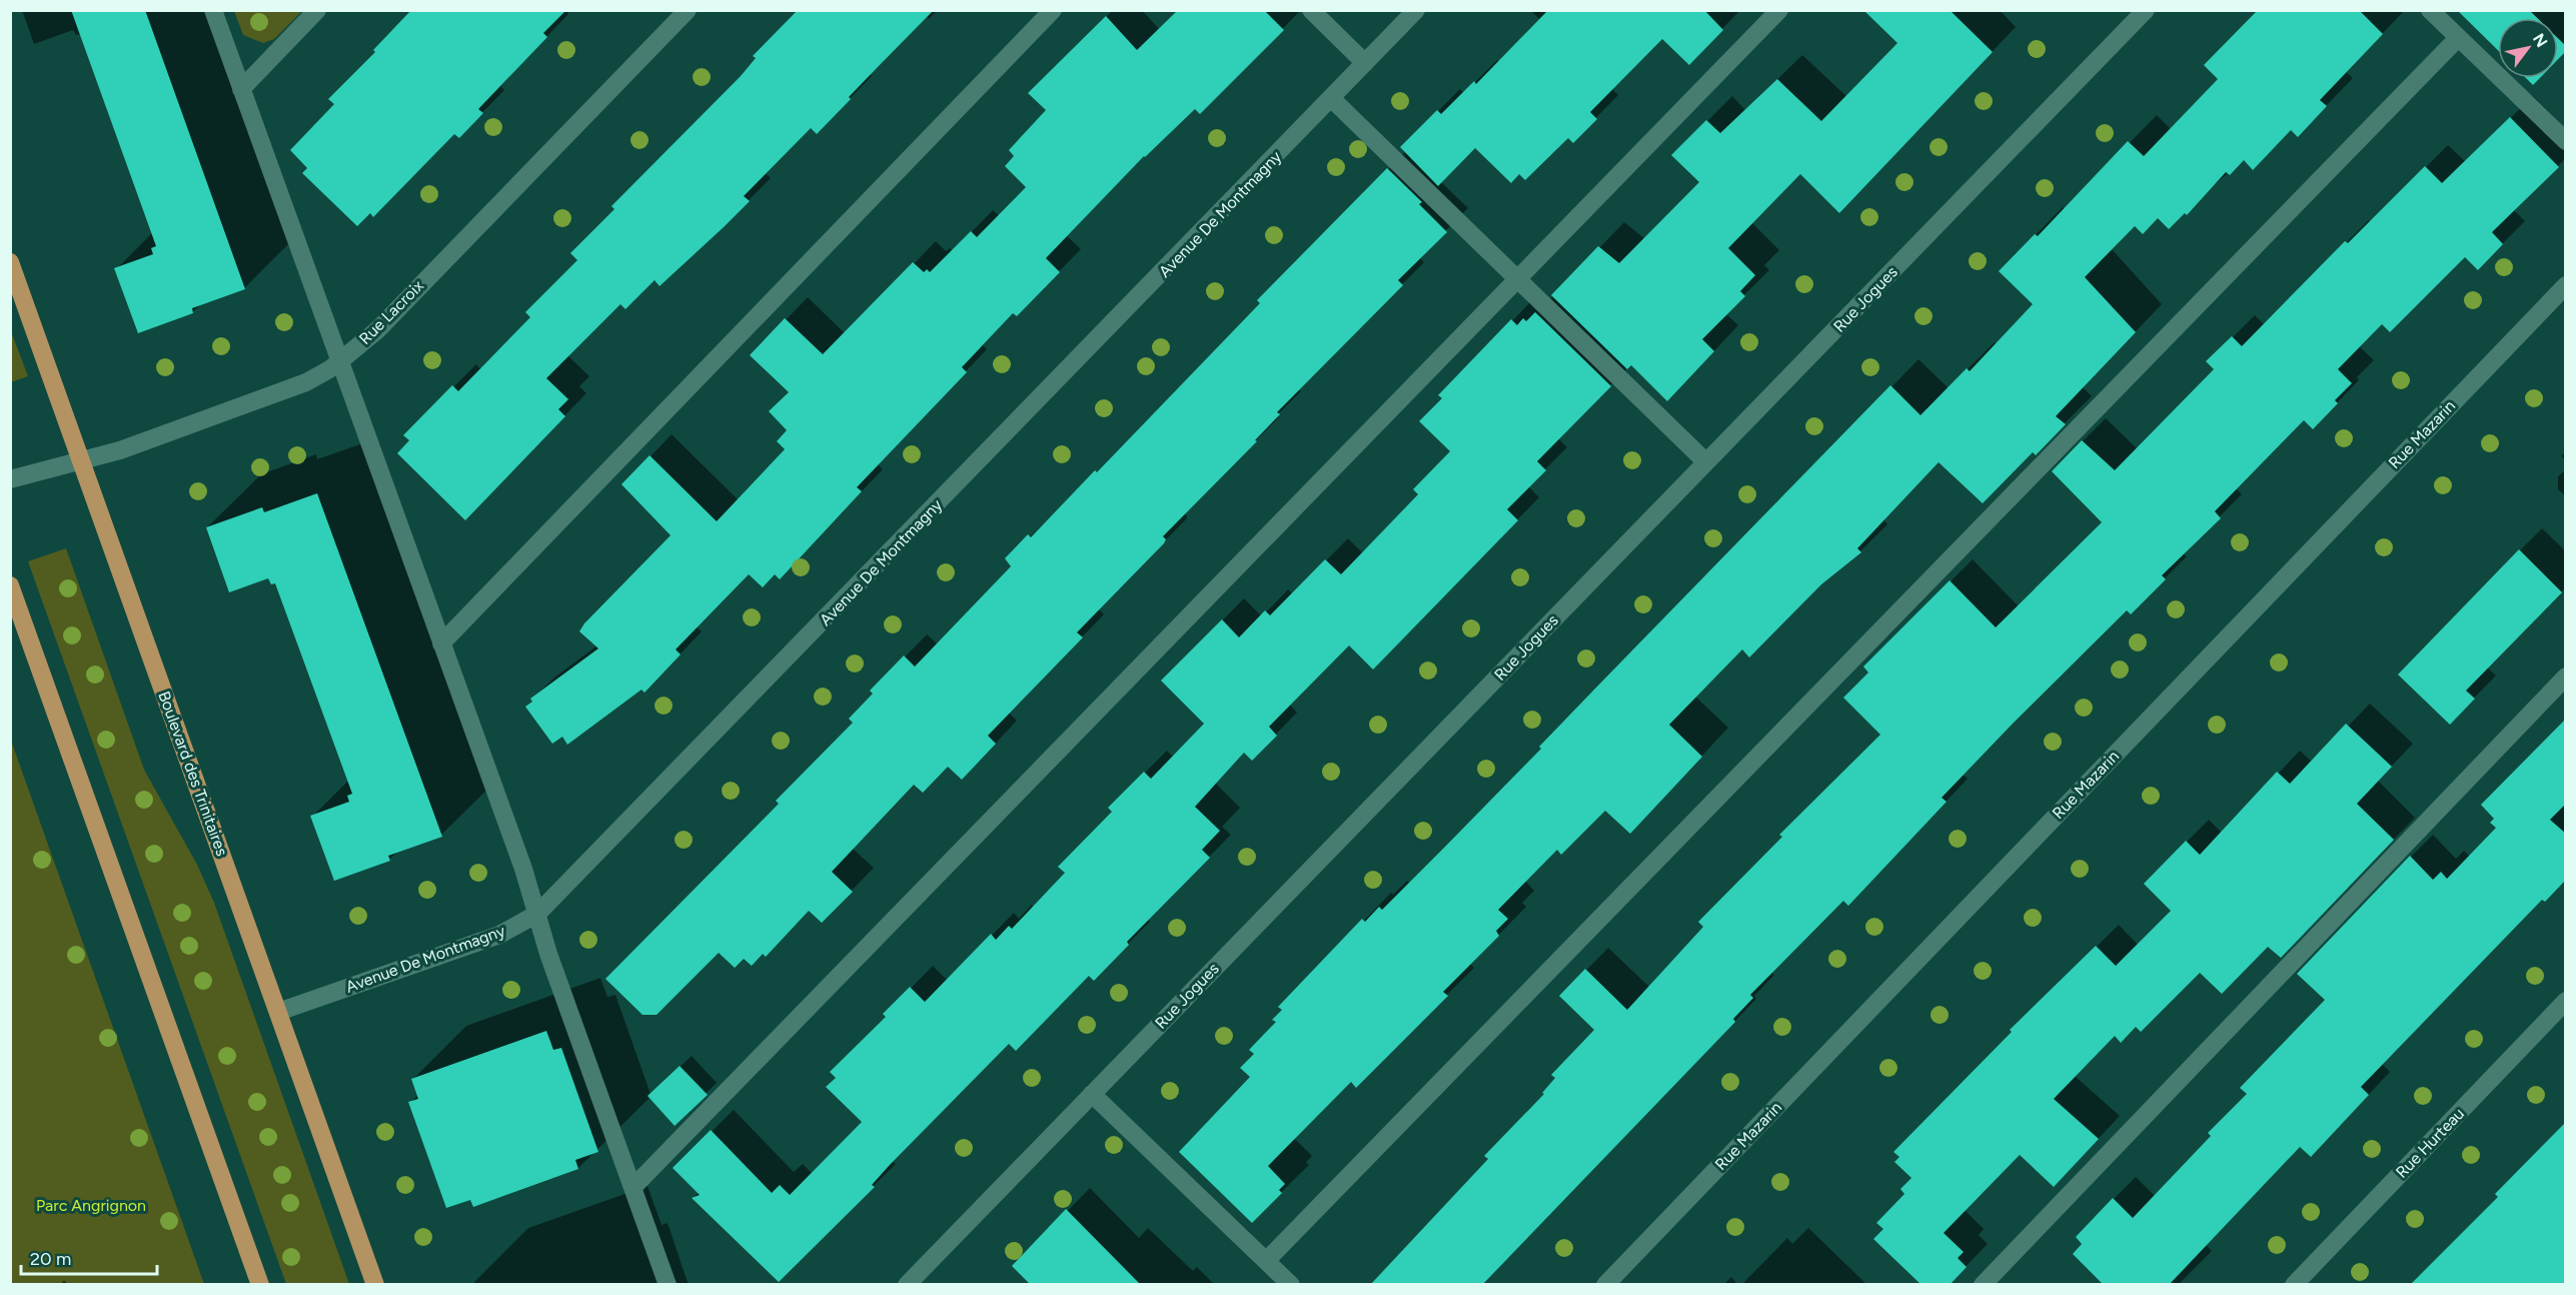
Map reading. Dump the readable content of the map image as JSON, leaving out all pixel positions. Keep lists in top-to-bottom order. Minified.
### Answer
{"streets":{"main road":["Boulevard des Trinitaires"],"street":["Avenue De Montmagny","Rue Jogues","Rue Lacroix","Rue Mazarin","Rue Hurteau"]},"crossings":[["Avenue De Montmagny","Boulevard des Trinitaires"],["Rue Lacroix","Boulevard des Trinitaires"]],"parks":["Parc Angrignon"],"scale_bar":"20 m","north":"top right"}
